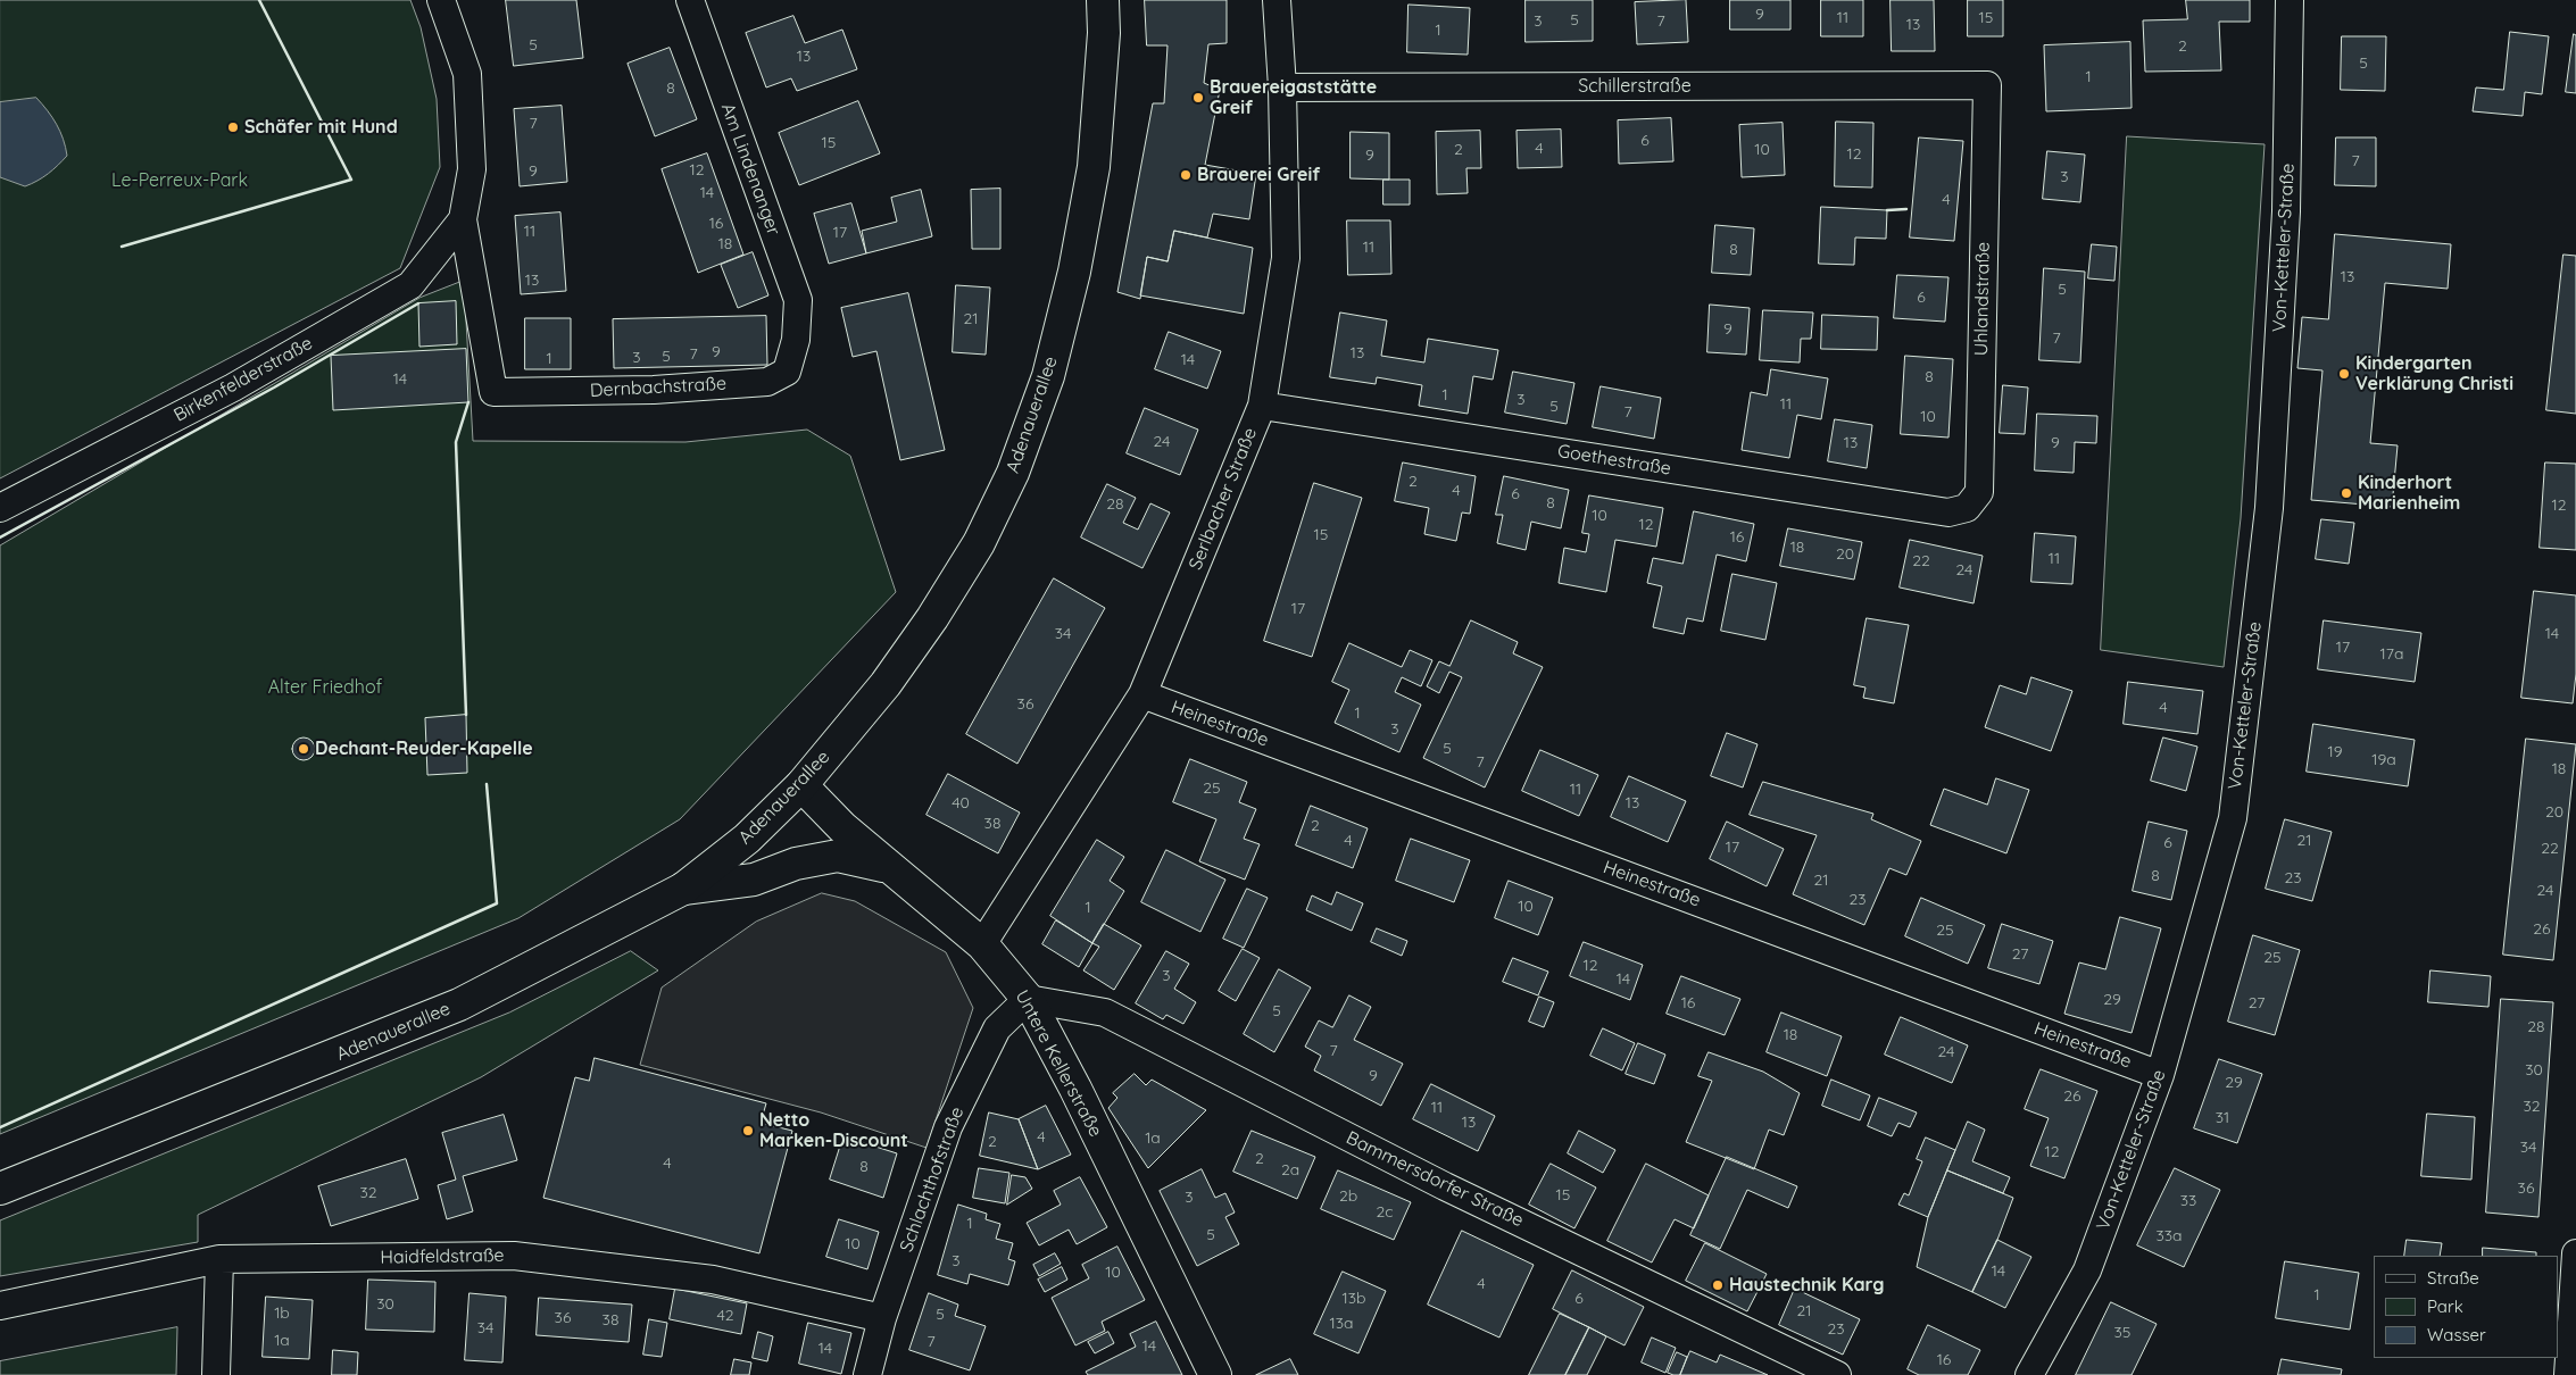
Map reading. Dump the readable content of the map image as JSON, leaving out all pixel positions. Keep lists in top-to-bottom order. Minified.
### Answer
{"streets":{"main road":["Adenauerallee","Untere Kellerstraße"],"street":["Schillerstraße","Am Lindenanger","Von-Ketteler-Straße","Uhlandstraße","Birkenfelderstraße","Dernbachstraße","Goethestraße","Serlbacher Straße","Heinestraße","Schlachthofstraße","Bammersdorfer Straße","Haidfeldstraße"]},"crossings":[["Schillerstraße","Uhlandstraße"],["Schillerstraße","Serlbacher Straße"],["Am Lindenanger","Dernbachstraße"],["Von-Ketteler-Straße","Heinestraße"],["Uhlandstraße","Goethestraße"],["Birkenfelderstraße","Dernbachstraße"],["Adenauerallee","Untere Kellerstraße"],["Goethestraße","Serlbacher Straße"],["Serlbacher Straße","Heinestraße"],["Serlbacher Straße","Untere Kellerstraße"],["Untere Kellerstraße","Schlachthofstraße"],["Untere Kellerstraße","Bammersdorfer Straße"],["Schlachthofstraße","Bammersdorfer Straße"],["Schlachthofstraße","Haidfeldstraße"]],"parks":["Le-Perreux-Park","Alter Friedhof"],"places":["Brauereigaststätte Greif","Schäfer mit Hund","Brauerei Greif","Kindergarten Verklärung Christi","Kinderhort Marienheim","Dechant-Reuder-Kapelle","Netto Marken-Discount","Haustechnik Karg"],"house_numbers":["9","11","15","5","3","7","13","1","5","2","13","5","1","8","7","6","15","4","2","10","12","9","7","12","9","3","14","4","16","11","17","18","11","8","13","13","5","6","21","9","7","9","13","7","5","3","1","14","8","14","1","3","11","5","7","10","24","13","9","2","4","6","8","28","12","10","12","15","16","18","20","11","22","24","17","34","14","17","17a","36","4","1","3","5","19","19a","7","18","25","11","40","13","20","38","2","4","21","6","17","22","8","23","21","24","23","10","1","26","25","27","25","12","3","14","29","16","27","5","28","18","7","24","30","9","29","26","32","11","31","13","4","1a","2","34","12","2","4","8","2a","36","32","15","2b","3","33","2c","1","5","33a","10","3","14","10","4","1","13b","6","30","21","1b","5","42","36","38","13a","34","23","35","1a","7","14","14","16"],"legend":["Straße","Park","Wasser"]}
